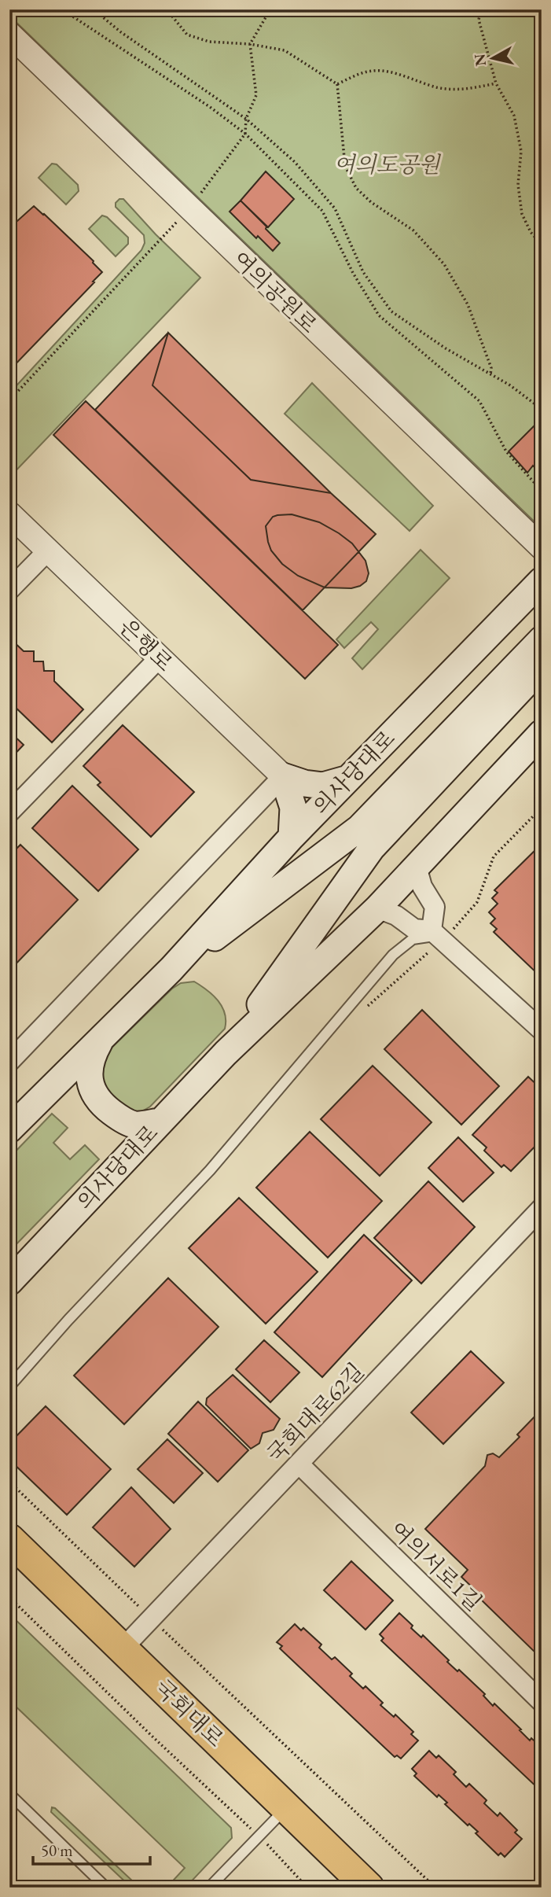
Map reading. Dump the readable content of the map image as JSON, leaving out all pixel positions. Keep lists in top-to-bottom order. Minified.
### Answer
{"streets":{"main road":["의사당대로","국회대로"],"street":["여의공원로","은행로","국회대로62길","여의서로1길"]},"crossings":[["국회대로62길","여의서로1길"],["국회대로62길","국회대로"]],"parks":["여의도공원"],"scale_bar":"50 m","north":"left"}
